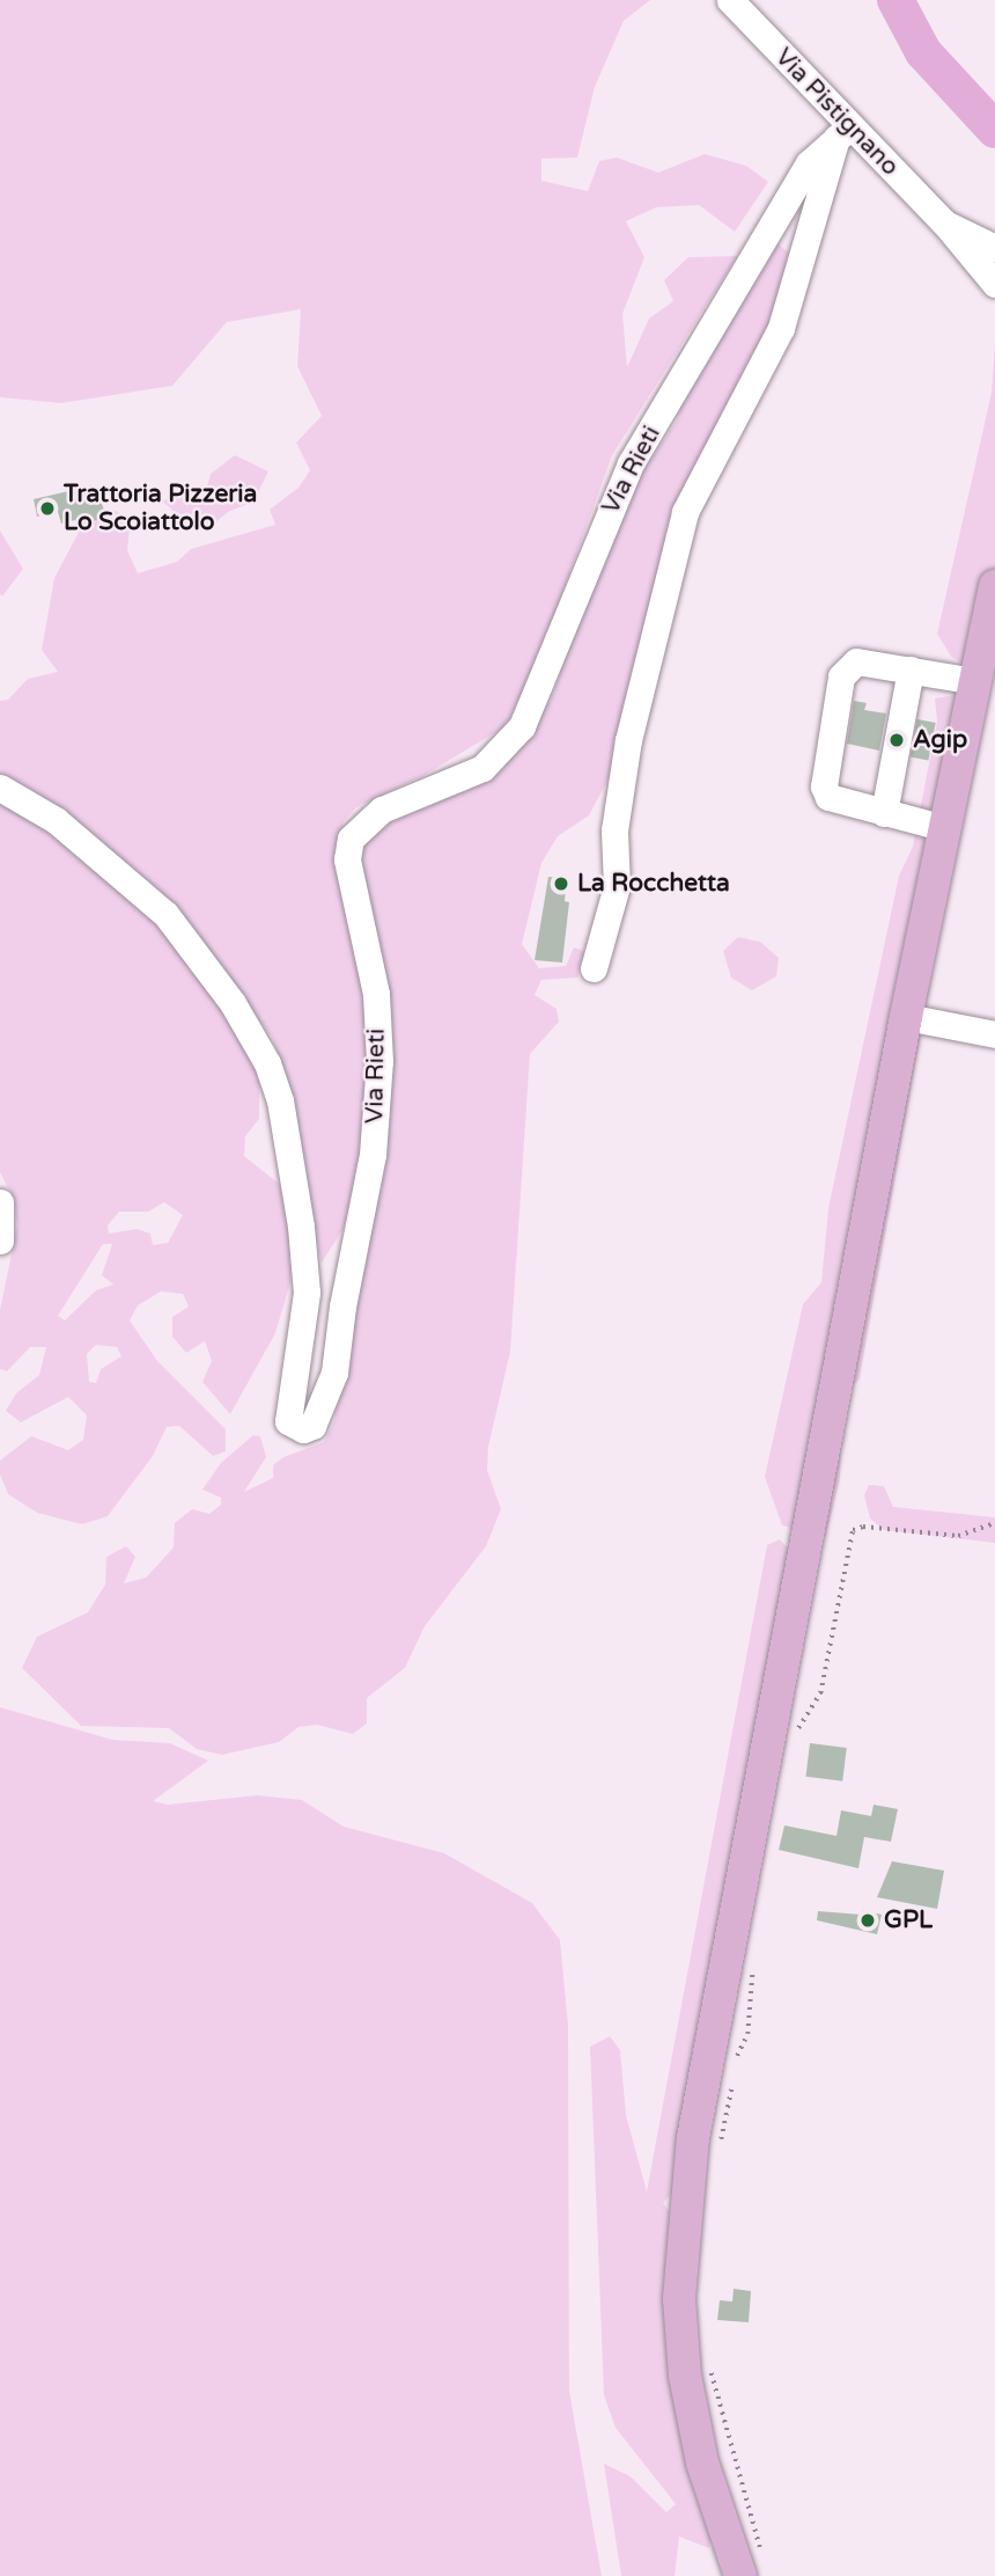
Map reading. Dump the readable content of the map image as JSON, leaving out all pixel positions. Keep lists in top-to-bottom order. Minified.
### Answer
{"streets":{"street":["Via Pistignano","Via Rieti"]},"crossings":[["Via Pistignano","Via Rieti"]],"places":["Trattoria Pizzeria Lo Scoiattolo","Agip","La Rocchetta","GPL"]}
